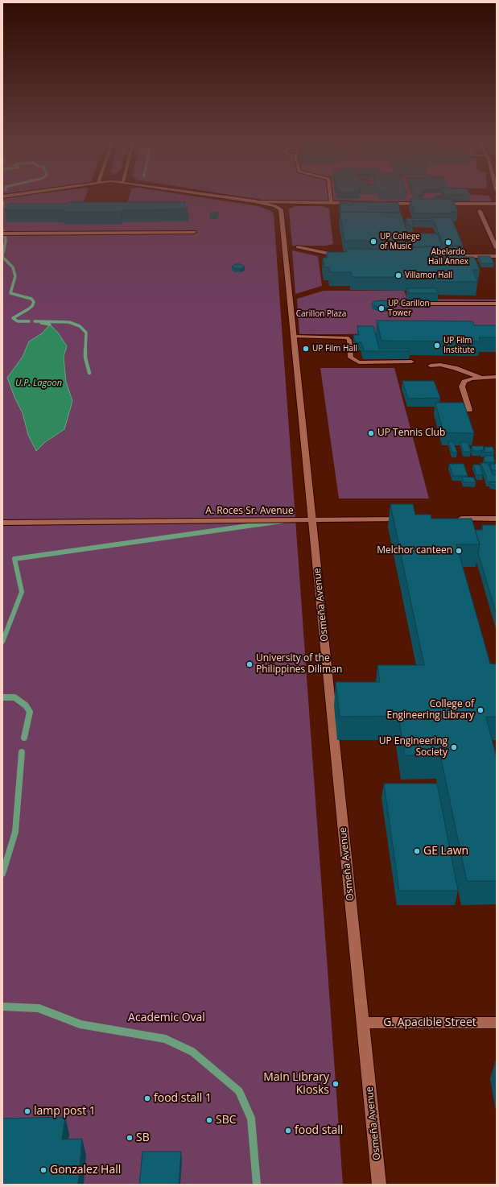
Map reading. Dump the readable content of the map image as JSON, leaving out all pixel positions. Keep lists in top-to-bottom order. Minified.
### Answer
{"streets":{"street":["A. Roces Sr. Avenue","Osmeña Avenue","G. Apacible Street"]},"crossings":[["A. Roces Sr. Avenue","Osmeña Avenue"],["Osmeña Avenue","G. Apacible Street"]],"water":["U.P. Lagoon"],"parks":["Carillon Plaza","Academic Oval"],"places":["UP College of Music","Abelardo Hall Annex","Villamor Hall","UP Carillon Tower","UP Film Institute","UP Film Hall","UP Tennis Club","Melchor canteen","University of the Philippines Diliman","College of Engineering Library","UP Engineering Society","GE Lawn","Main Library Kiosks","food stall 1","lamp post 1","SBC","food stall","SB","Gonzalez Hall"]}
